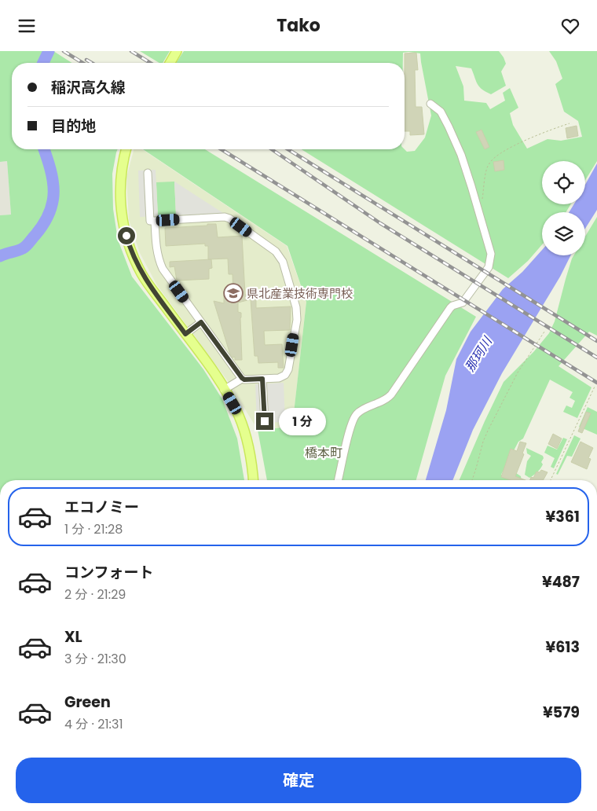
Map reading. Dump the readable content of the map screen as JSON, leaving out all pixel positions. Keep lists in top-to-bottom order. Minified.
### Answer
{"districts":["橋本町"],"water":["那珂川"],"places":{"school or university":["県北産業技術専門校"]},"page":{"header":"Tako","banner":["稲沢高久線","目的地"],"bubble":"1 分","list":[{"name":"エコノミー","note":"1 分 · 21:28","value":"¥361"},{"name":"コンフォート","note":"2 分 · 21:29","value":"¥487"},{"name":"XL","note":"3 分 · 21:30","value":"¥613"},{"name":"Green","note":"4 分 · 21:31","value":"¥579"}],"buttons":"確定"}}
